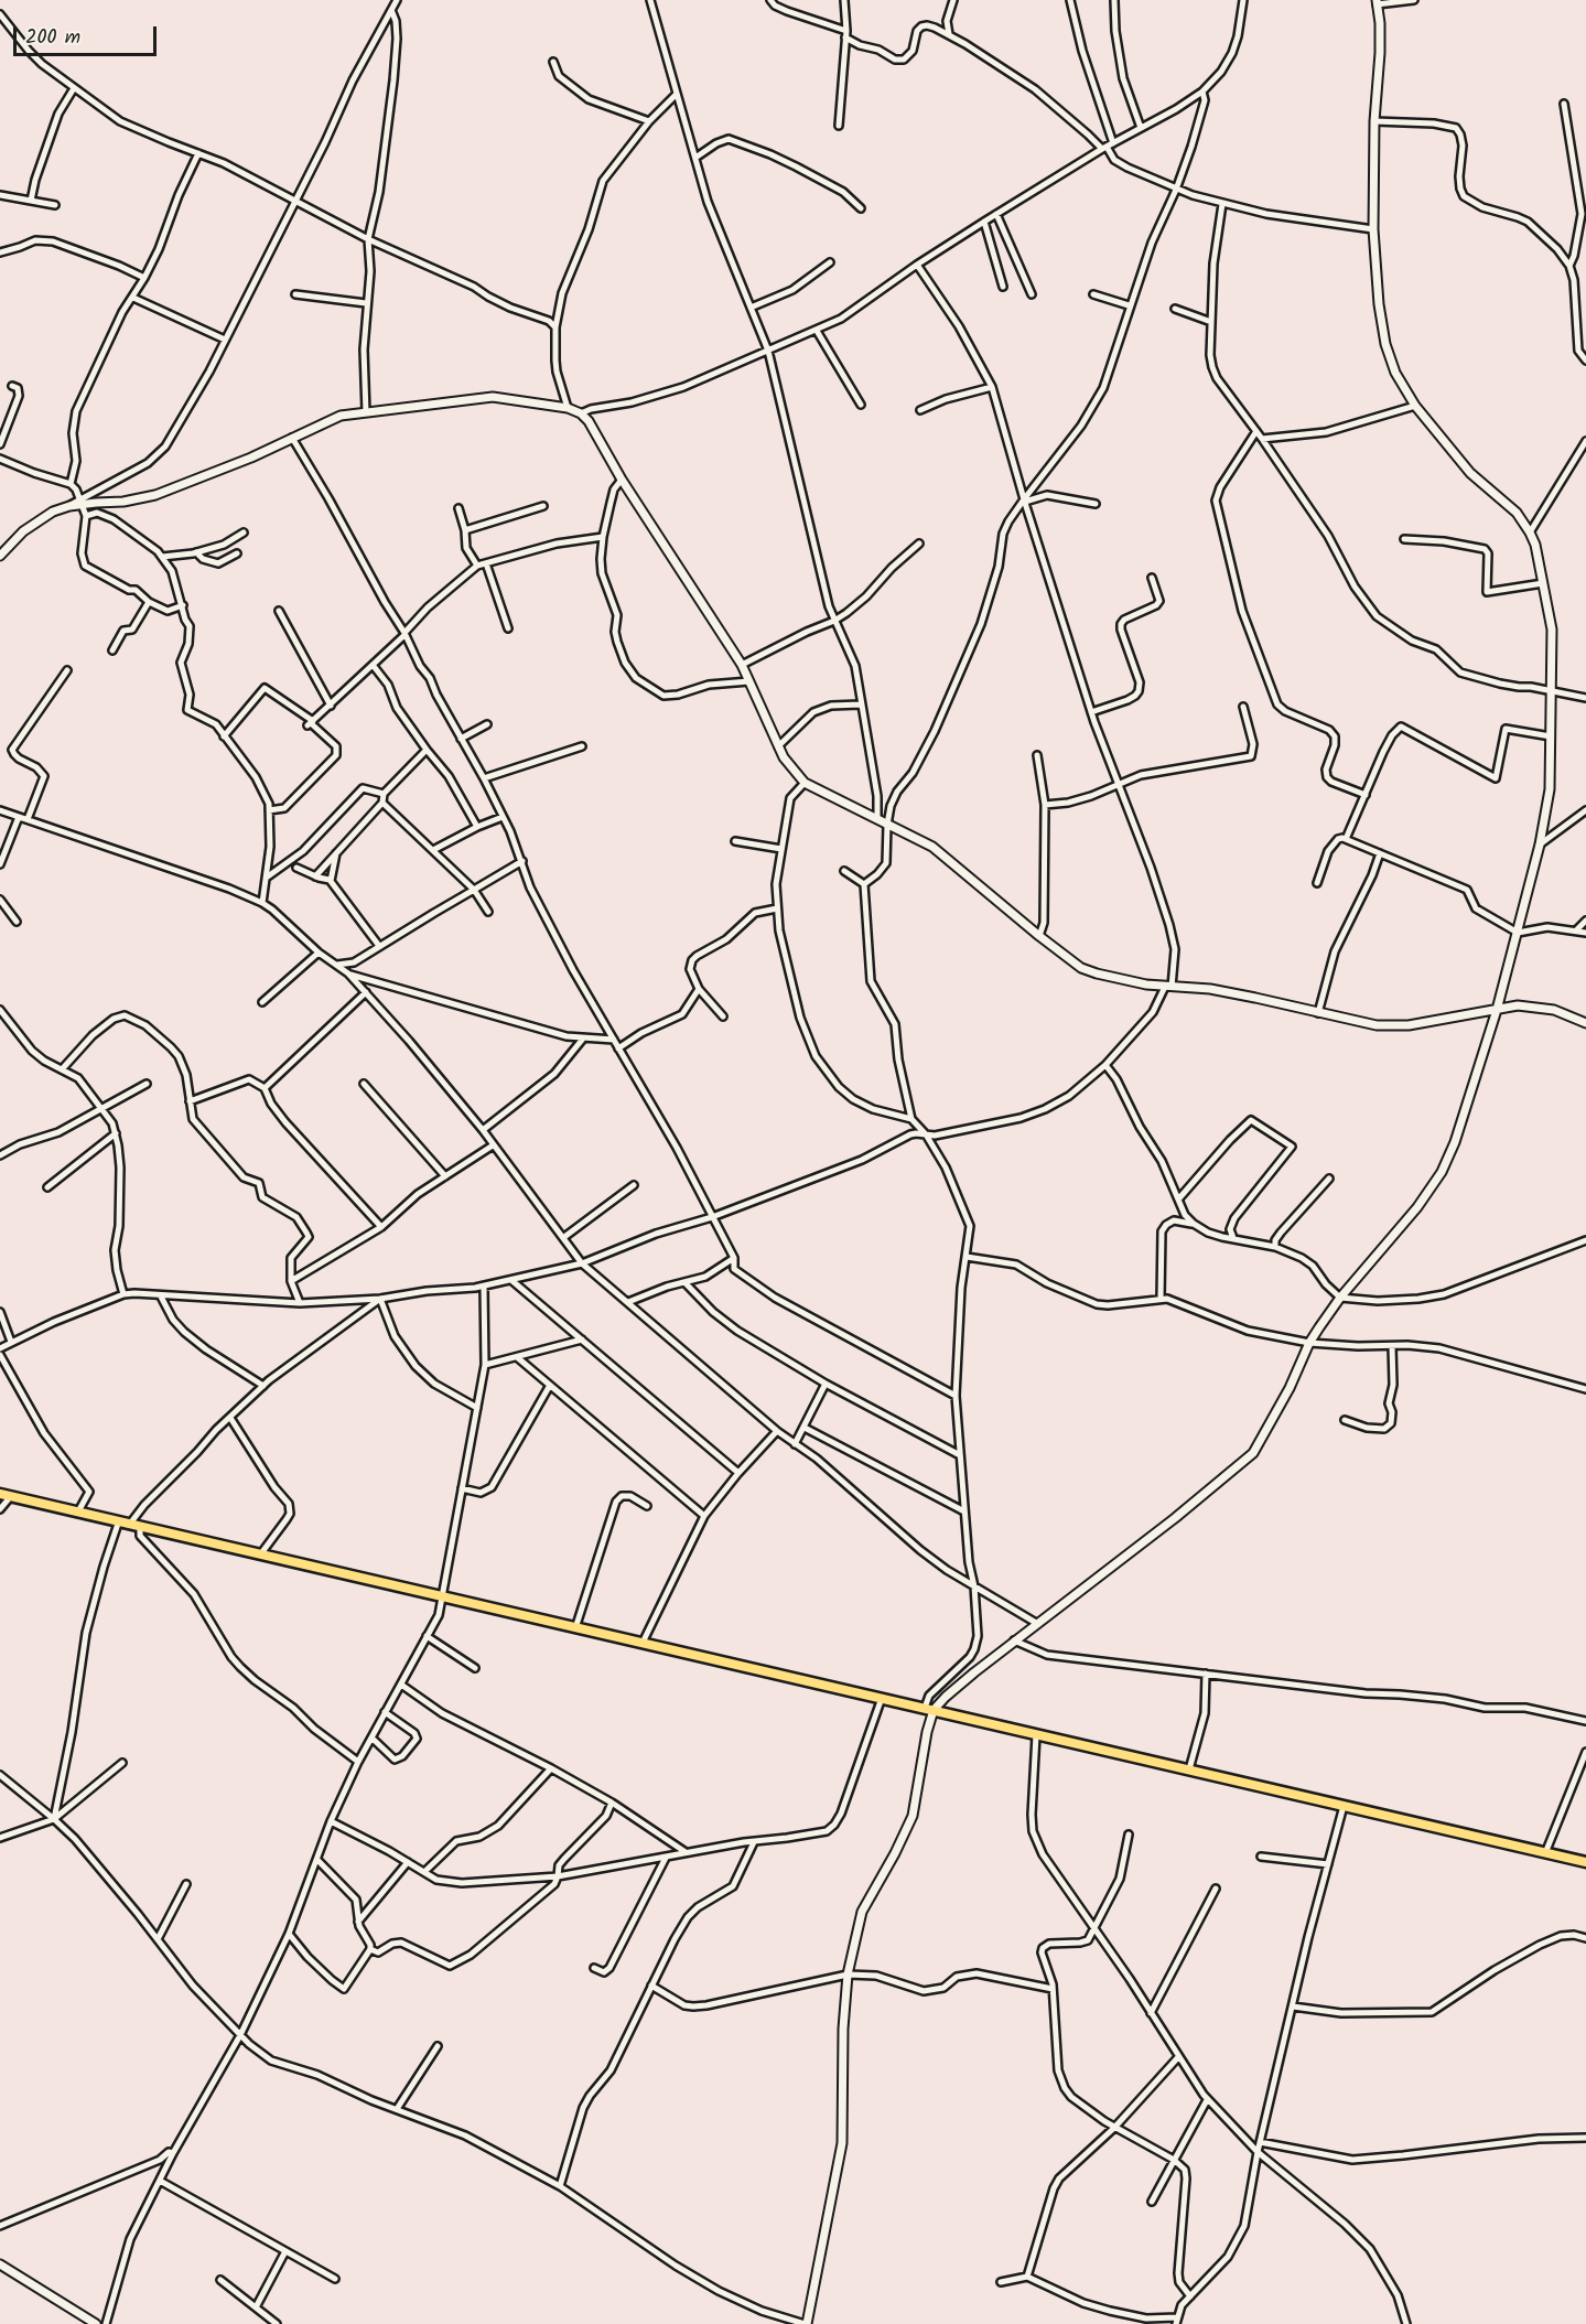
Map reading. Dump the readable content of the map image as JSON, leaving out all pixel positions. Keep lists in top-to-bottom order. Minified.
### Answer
{"scale_bar":"200 m"}
